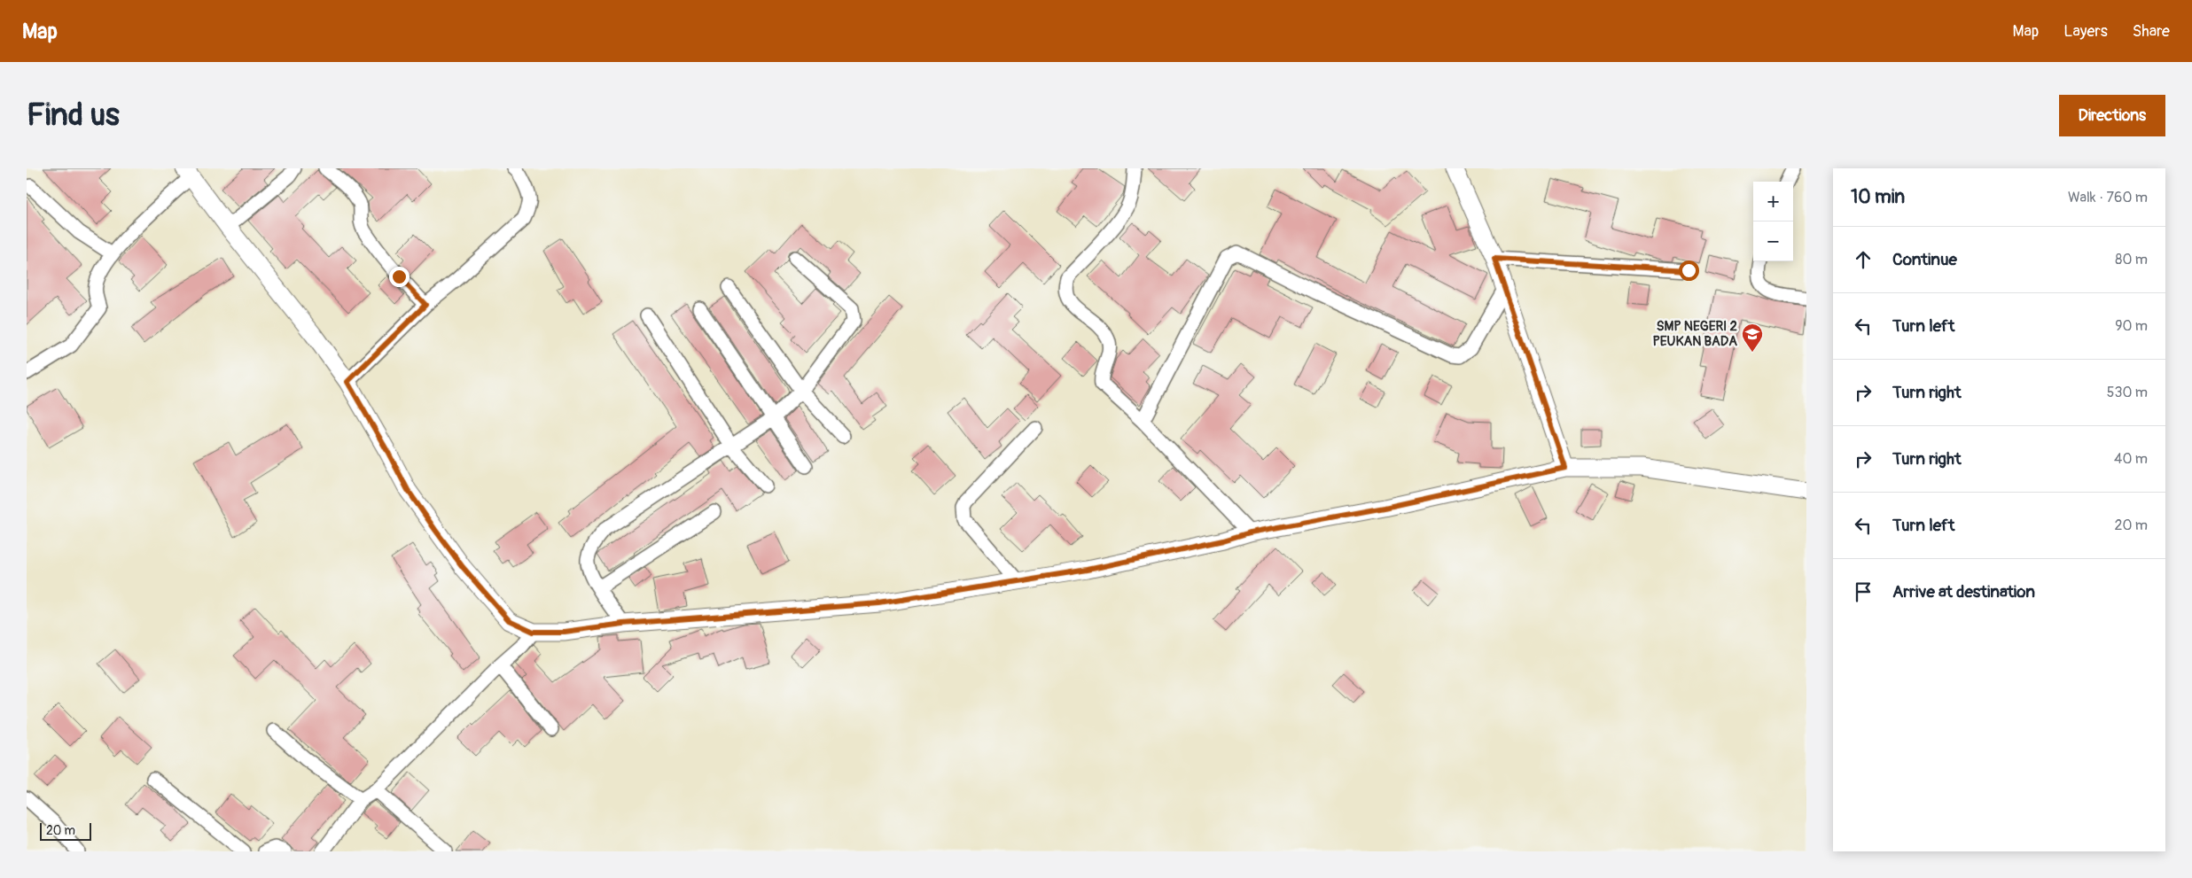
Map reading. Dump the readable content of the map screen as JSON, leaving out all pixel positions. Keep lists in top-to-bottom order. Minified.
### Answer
{"places":{"school or university":["SMP NEGERI 2 PEUKAN BADA"]},"scale_bar":"20 m","page":{"header":"Map","nav":["Map","Layers","Share"],"buttons":"Directions","title":"Find us","heading":["10 min","Walk · 760 m"],"map_buttons":["+","−"],"list":[["Continue","80 m"],["Turn left","90 m"],["Turn right","530 m"],["Turn right","40 m"],["Turn left","20 m"],"Arrive at destination"],"scale":"20 m"}}
